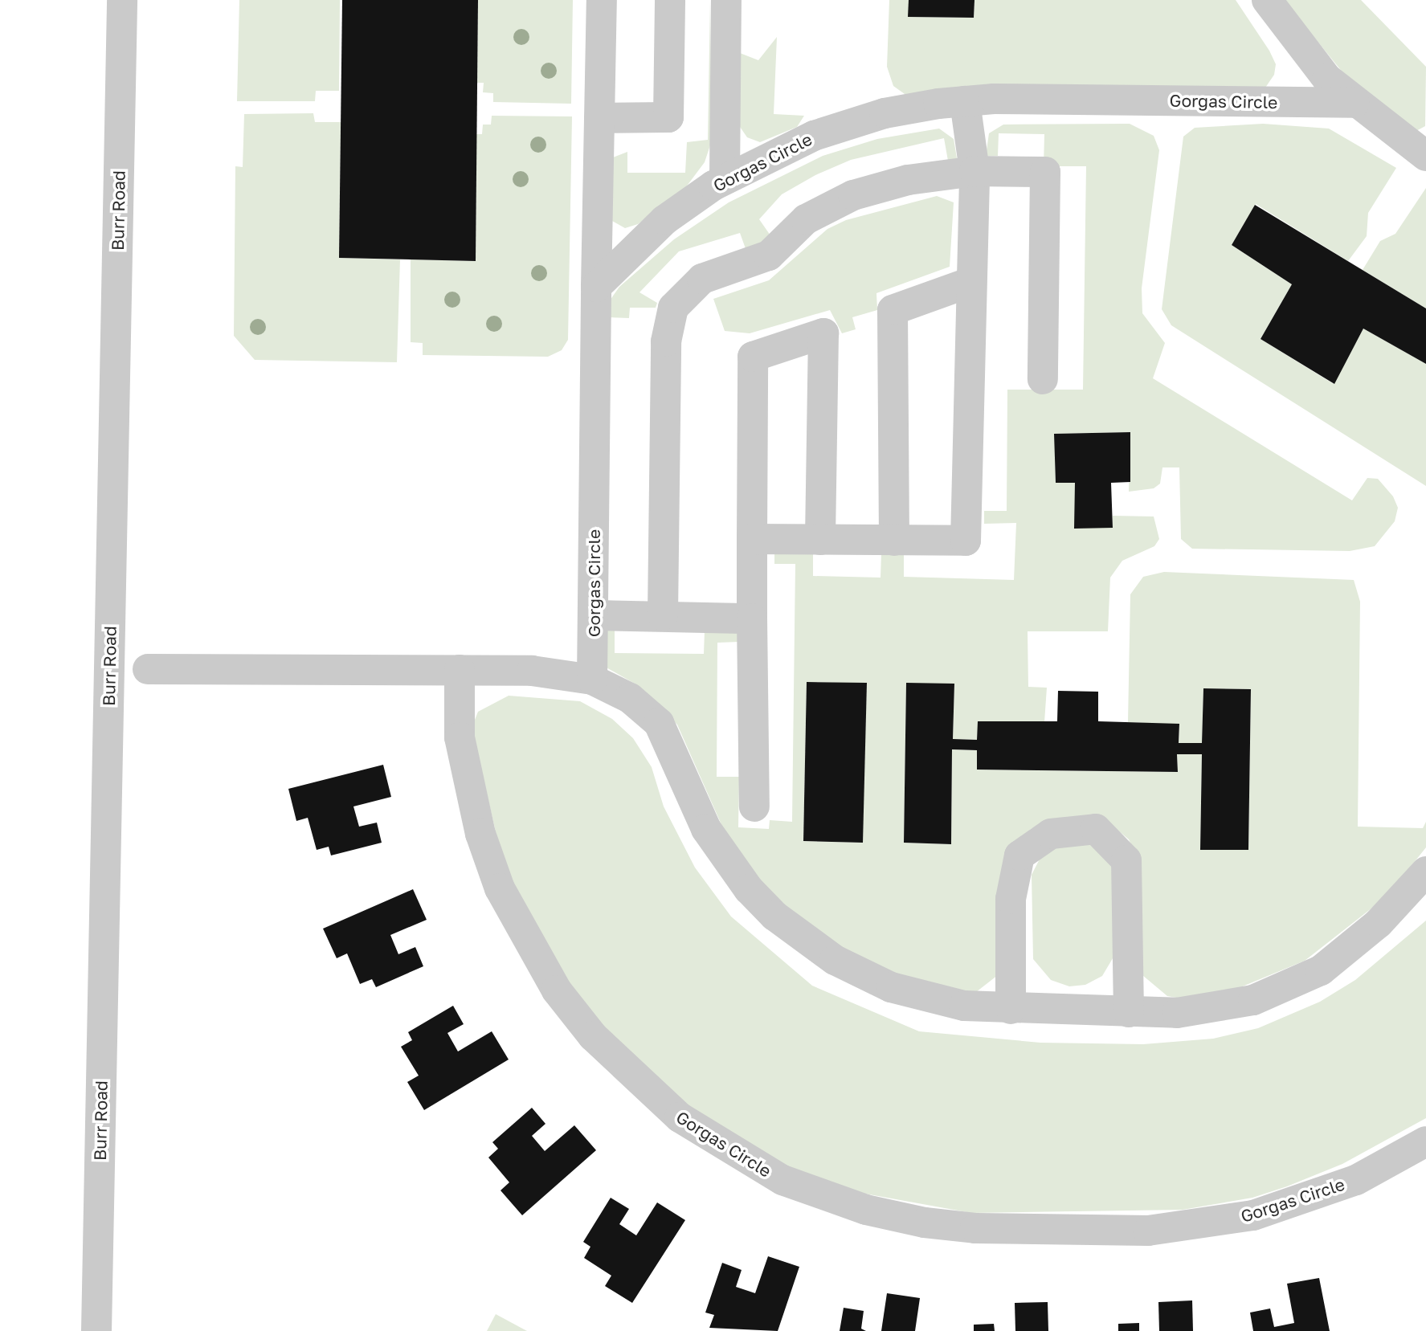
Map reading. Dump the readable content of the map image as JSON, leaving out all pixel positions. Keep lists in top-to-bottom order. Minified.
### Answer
{"streets":{"street":["Gorgas Circle","Burr Road"]}}
